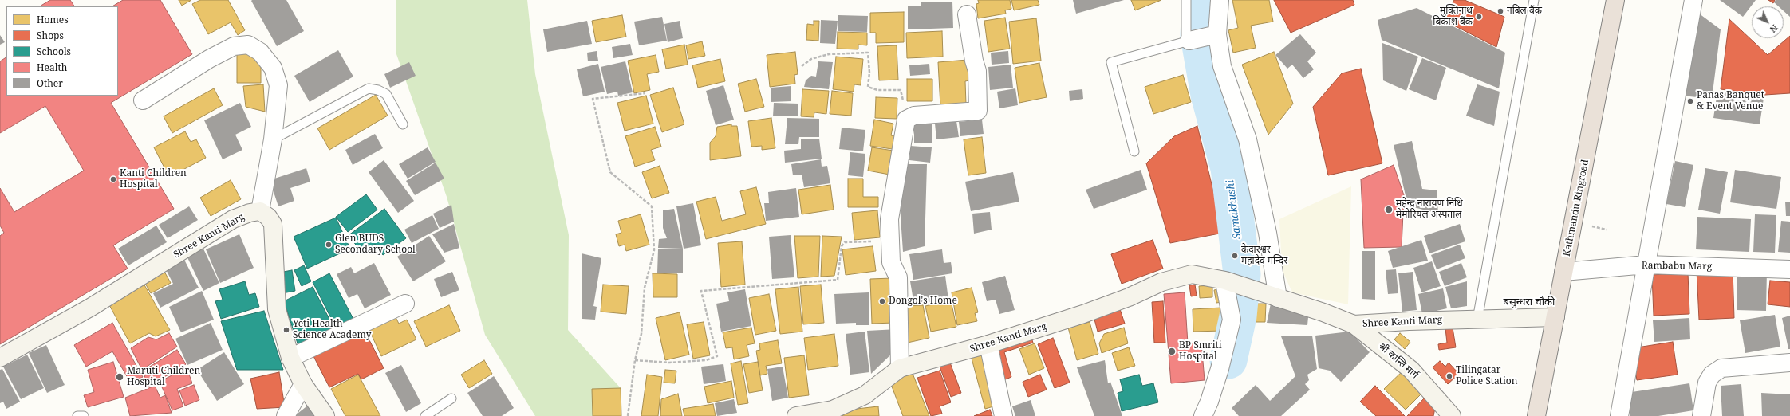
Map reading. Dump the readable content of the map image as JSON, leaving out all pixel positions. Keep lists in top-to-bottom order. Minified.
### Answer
{"streets":{"highway":["Kathmandu Ringroad"],"street":["Shree Kanti Marg","Rambabu Marg","श्री कान्ति मार्ग"]},"crossings":[["Kathmandu Ringroad","Shree Kanti Marg"],["Kathmandu Ringroad","Rambabu Marg"],["Shree Kanti Marg","श्री कान्ति मार्ग"]],"districts":["बसुन्धरा चौकी"],"water":["Samakhushi"],"places":["नबिल बैंक","मुक्तिनाथ बिकाश बैंक","Panas Banquet & Event Venue","Kanti Children Hospital","महेन्द्र नारायण निधि मेमोरियल अस्पताल","Glen BUDS Secondary School","केदारश्वर महादेव मन्दिर","Dongol's Home","Yeti Health Science Academy","BP Smriti Hospital","Tilingatar Police Station","Maruti Children Hospital"],"legend":["Homes","Shops","Schools","Health","Other"],"north":"bottom right"}
